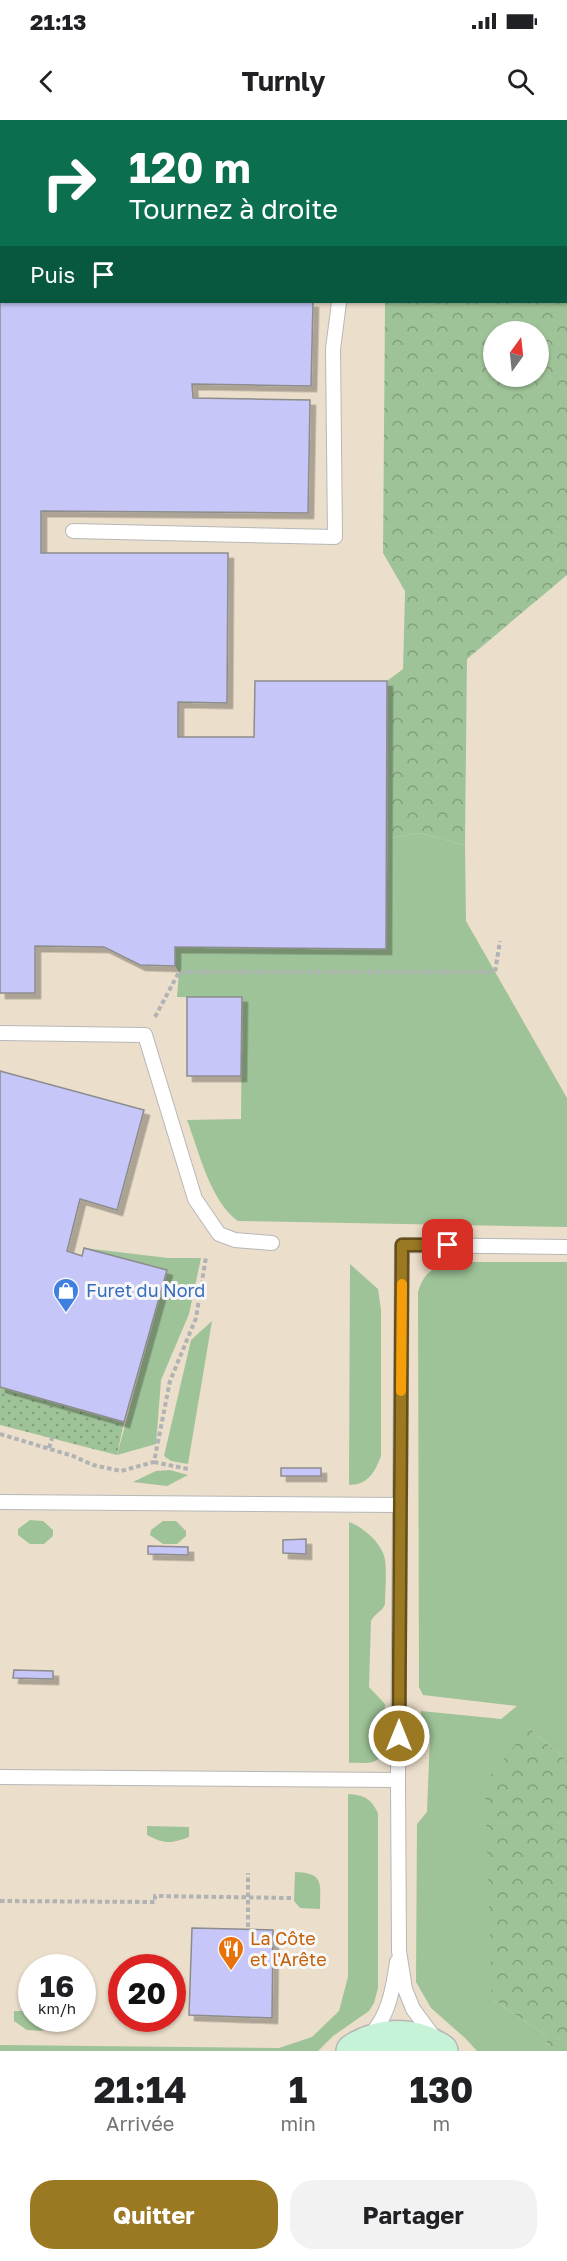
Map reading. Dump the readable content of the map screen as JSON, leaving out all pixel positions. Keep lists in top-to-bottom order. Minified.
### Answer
{"places":{"shop":["Furet du Nord"],"restaurant":["La Côte et l'Arête"]},"north":"top","page":{"status":"21:13","header":"Turnly","turn":["120 m","Tournez à droite"],"then":"Puis","speed":"16 km/h","limit":"20","eta":["21:14","Arrivée","1","min","130","m"],"buttons":["Quitter","Partager"]}}
